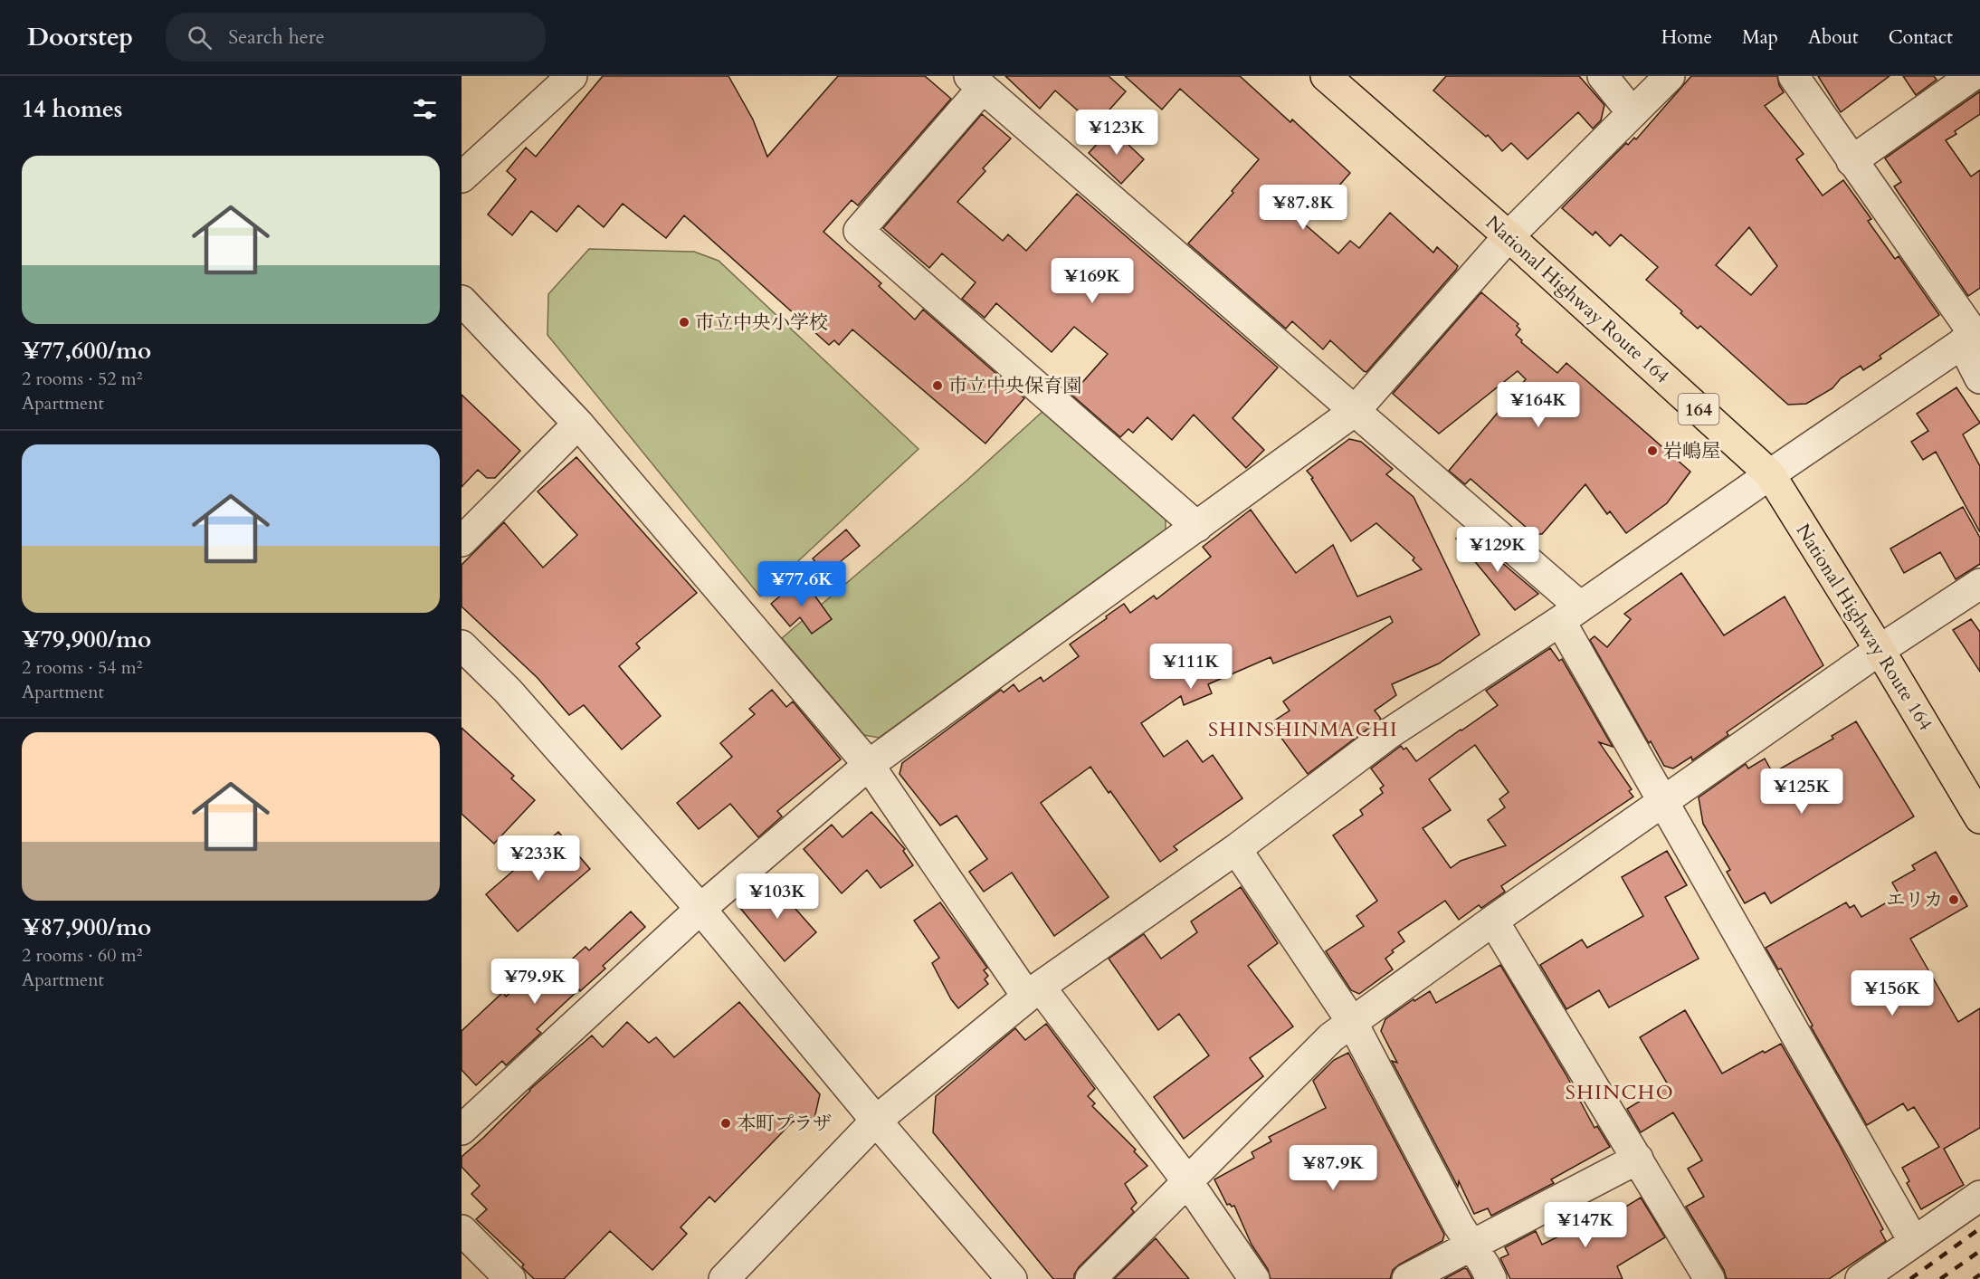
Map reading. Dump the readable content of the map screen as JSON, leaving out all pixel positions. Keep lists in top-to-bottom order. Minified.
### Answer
{"streets":{"highway":["National Highway Route 164","164"]},"districts":["SHINSHINMACHI","SHINCHO"],"places":["市立中央小学校","市立中央保育園","岩嶋屋","エリカ","本町プラザ"],"page":{"header":"Doorstep","search":"Search here","nav":["Home","Map","About","Contact"],"heading":"14 homes","price":["¥123K","¥87.8K","¥169K","¥164K","¥129K","¥77.6K","¥111K","¥125K","¥233K","¥103K","¥79.9K","¥156K","¥87.9K","¥147K"],"list":[{"name":"¥77,600/mo","note":"2 rooms · 52 m² · Apartment"},{"name":"¥79,900/mo","note":"2 rooms · 54 m² · Apartment"},{"name":"¥87,900/mo","note":"2 rooms · 60 m² · Apartment"}]}}
